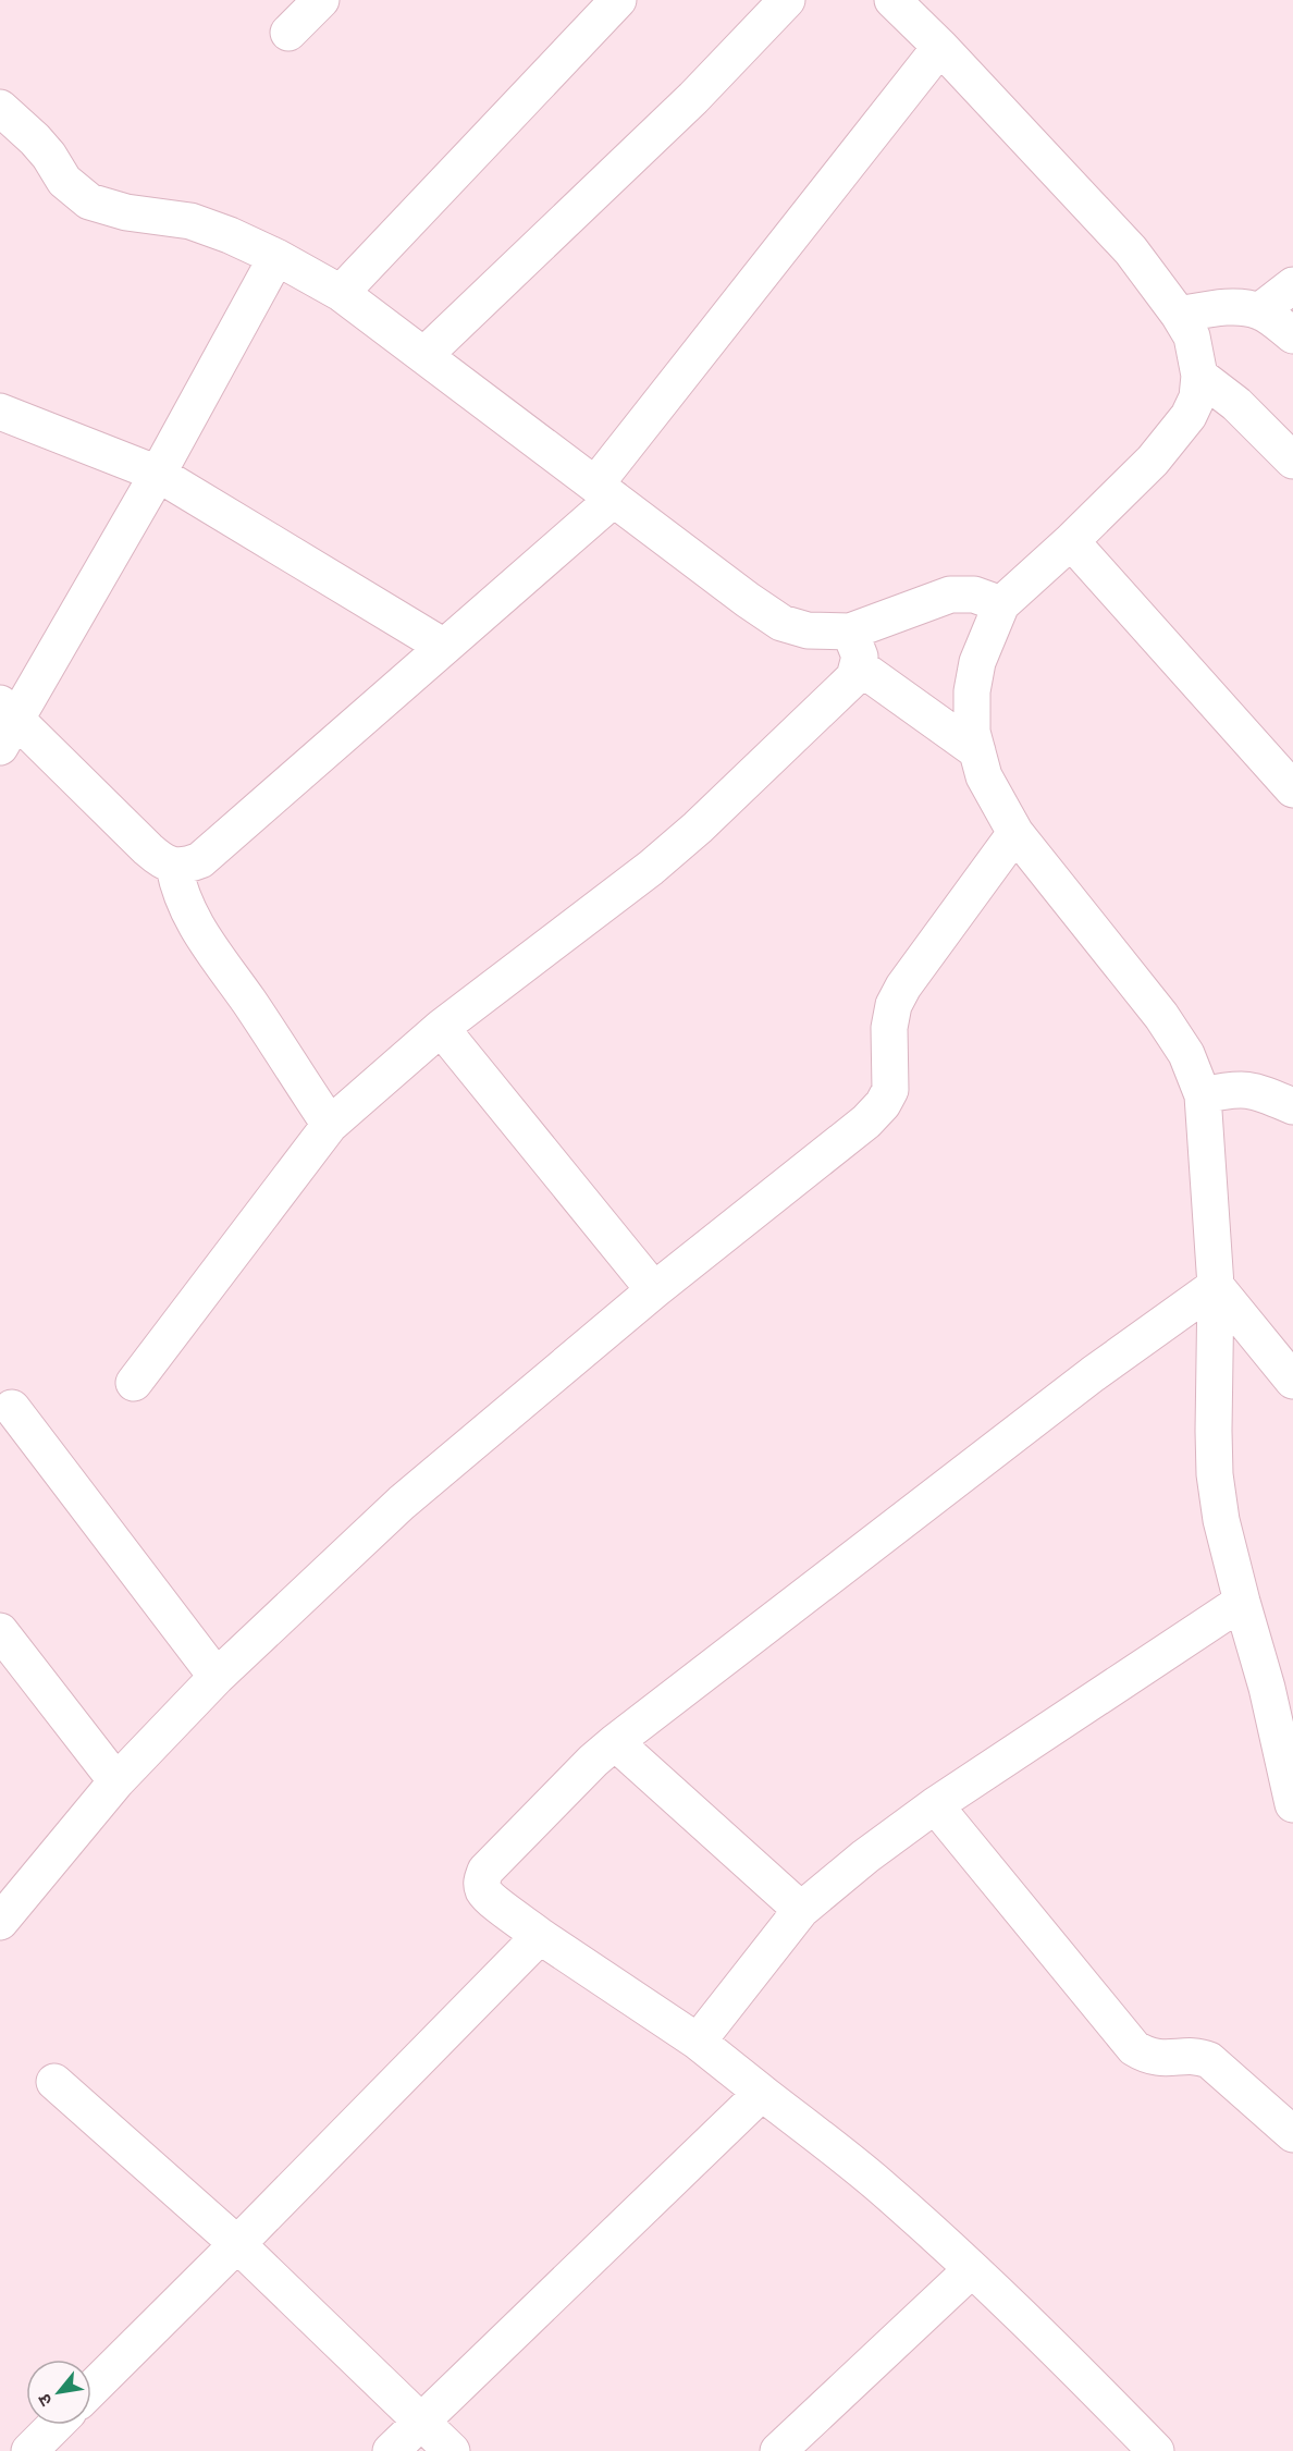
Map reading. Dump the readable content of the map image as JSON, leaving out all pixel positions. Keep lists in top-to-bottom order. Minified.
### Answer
{"north":"bottom left"}
